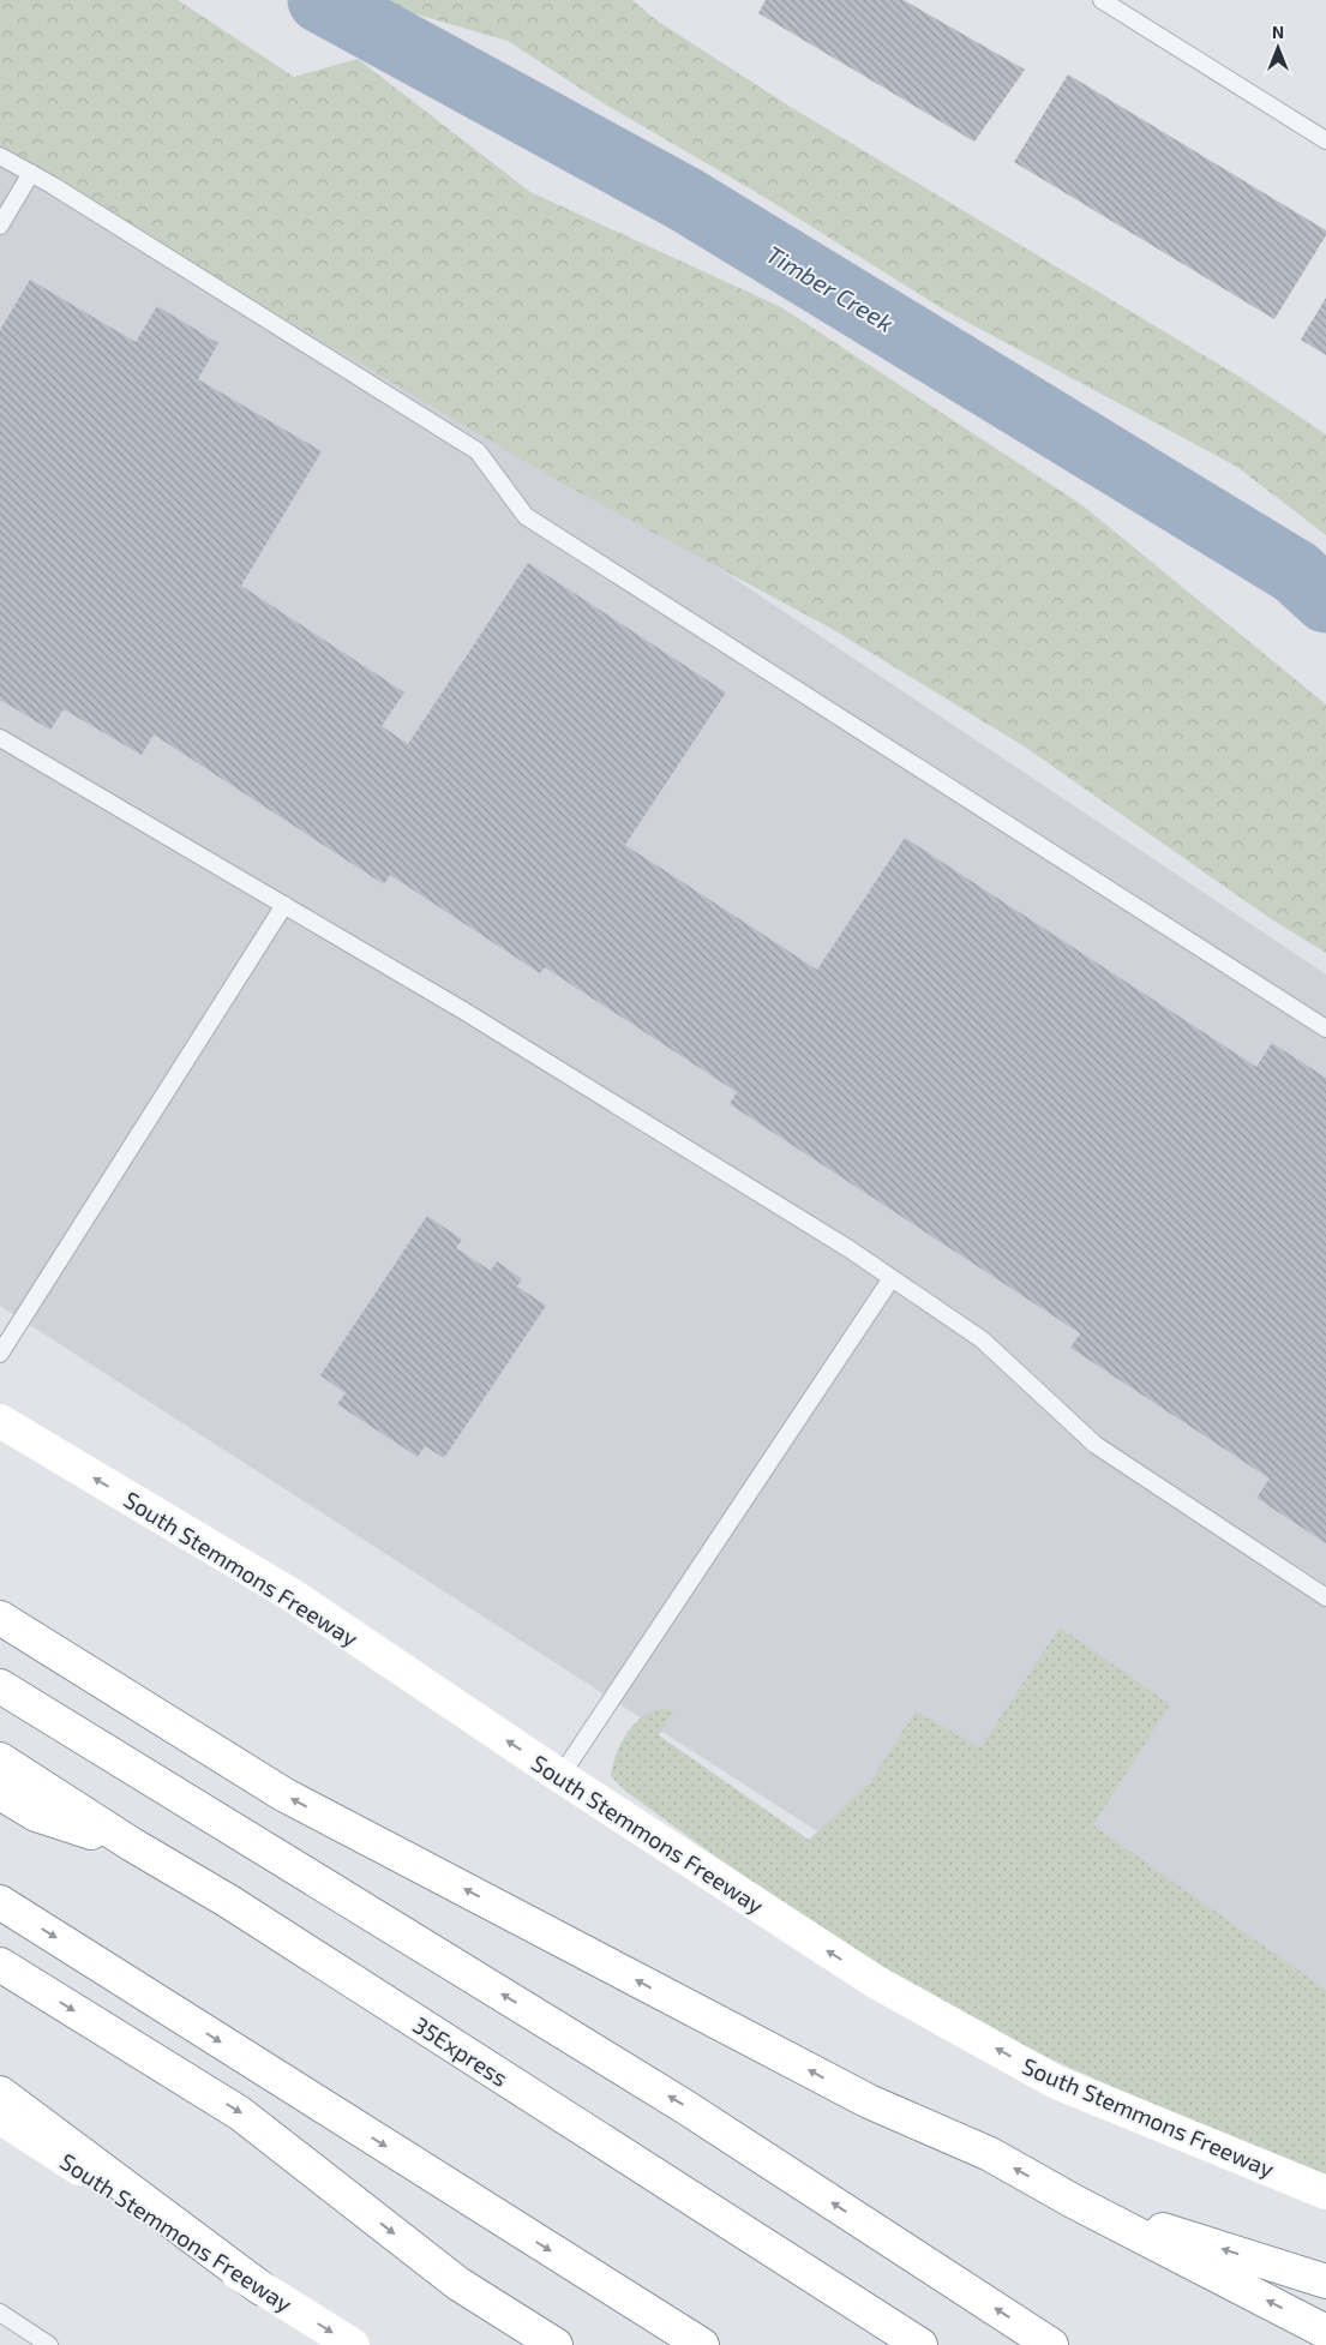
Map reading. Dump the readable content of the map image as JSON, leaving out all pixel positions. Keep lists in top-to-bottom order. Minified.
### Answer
{"streets":{"main road":["South Stemmons Freeway","35Express"]},"water":["Timber Creek"],"north":"top"}
